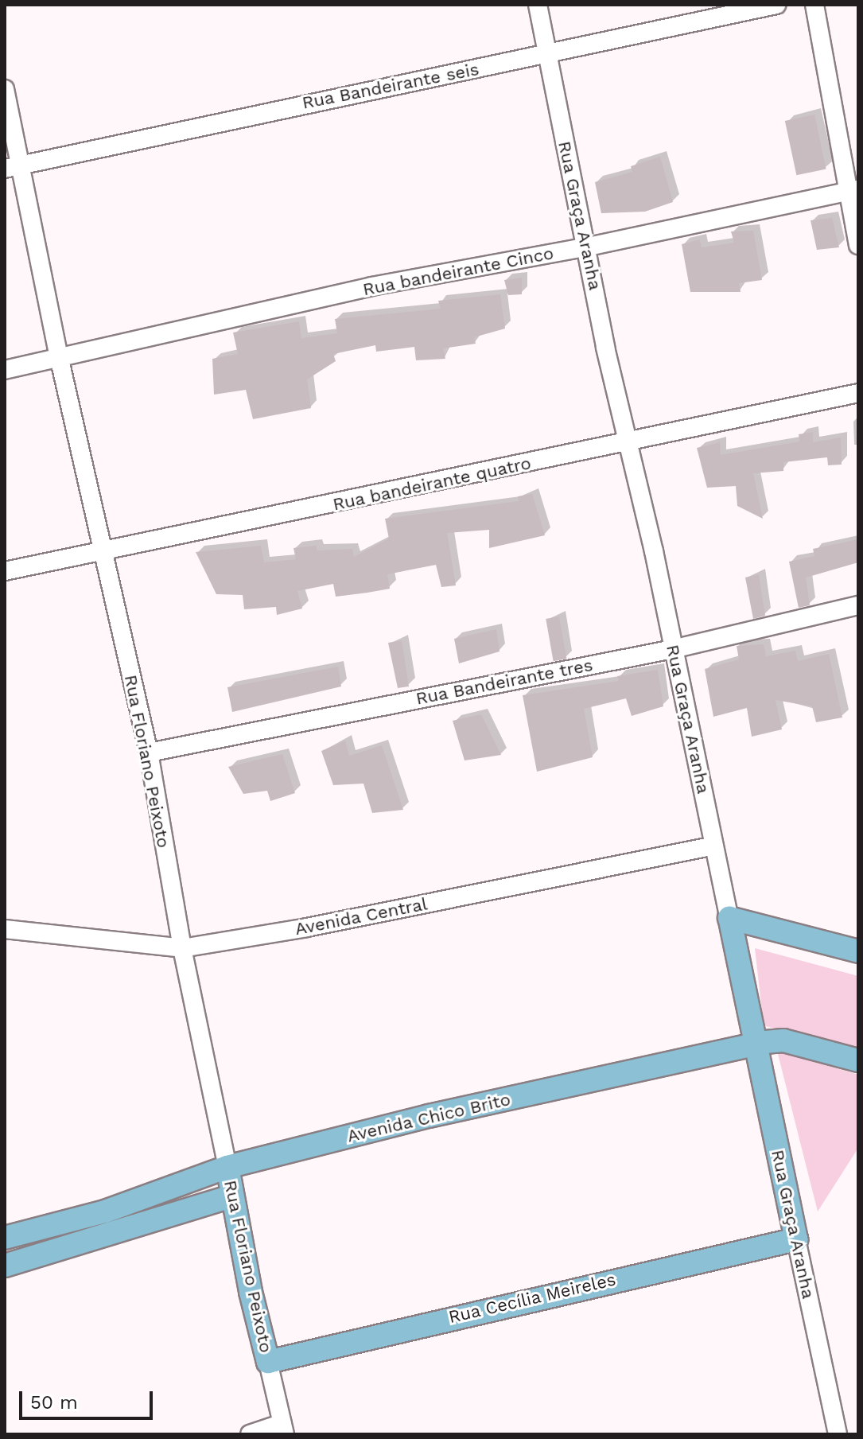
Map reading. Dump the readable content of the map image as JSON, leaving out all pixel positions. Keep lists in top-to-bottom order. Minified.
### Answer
{"streets":{"main road":["Rua Graça Aranha","Rua Floriano Peixoto","Avenida Chico Brito","Rua Cecília Meireles"],"street":["Rua Bandeirante seis","Rua bandeirante Cinco","Rua bandeirante quatro","Rua Bandeirante tres","Avenida Central"]},"crossings":[["Rua Bandeirante seis","Rua Graça Aranha"],["Rua Bandeirante seis","Rua Floriano Peixoto"],["Rua Graça Aranha","Rua bandeirante Cinco"],["Rua Graça Aranha","Rua bandeirante quatro"],["Rua Graça Aranha","Rua Bandeirante tres"],["Rua Graça Aranha","Avenida Central"],["Rua Graça Aranha","Avenida Chico Brito"],["Rua Graça Aranha","Rua Cecília Meireles"],["Rua bandeirante Cinco","Rua Floriano Peixoto"],["Rua bandeirante quatro","Rua Floriano Peixoto"],["Rua Bandeirante tres","Rua Floriano Peixoto"],["Rua Floriano Peixoto","Avenida Central"],["Rua Floriano Peixoto","Avenida Chico Brito"],["Rua Floriano Peixoto","Rua Cecília Meireles"]],"scale_bar":"50 m"}
